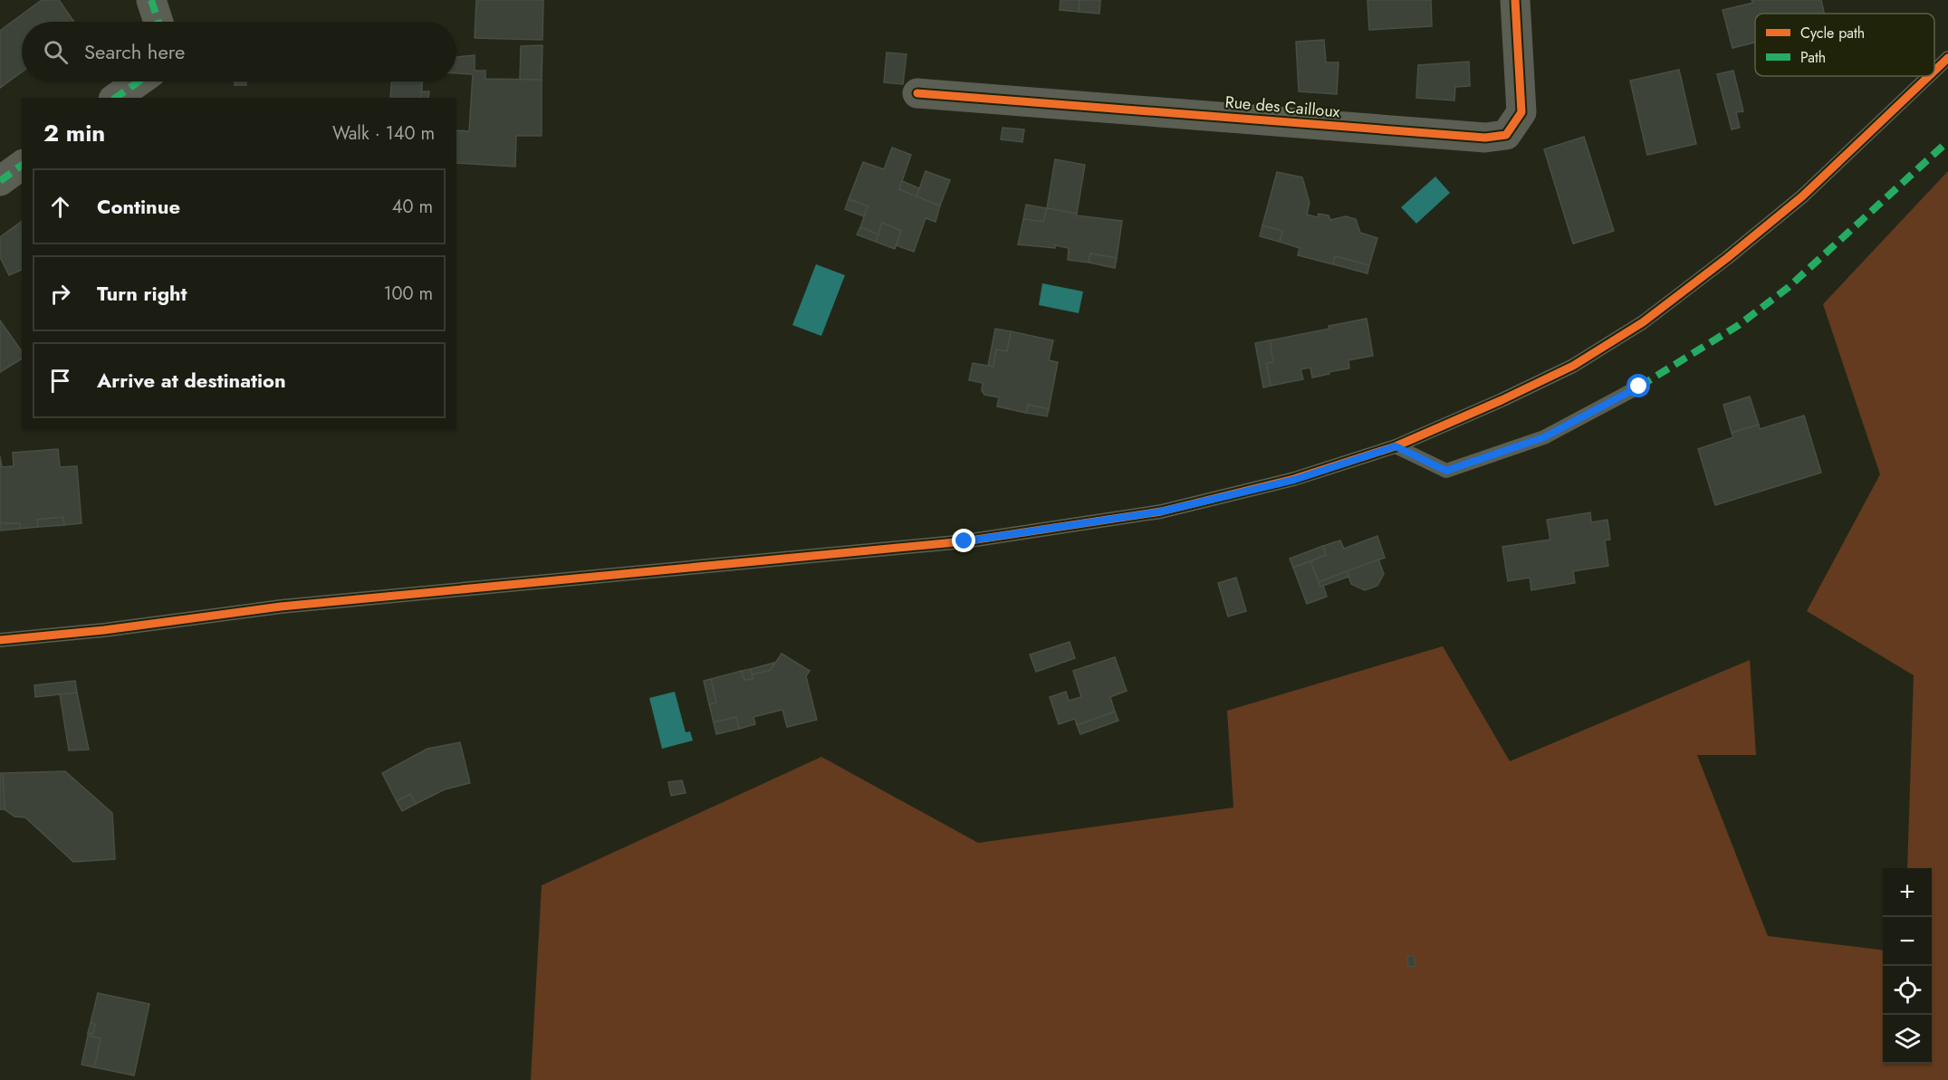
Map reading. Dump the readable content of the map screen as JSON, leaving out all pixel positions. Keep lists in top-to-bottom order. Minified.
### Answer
{"streets":{"street":["Rue des Cailloux"]},"legend":["Cycle path","Path"],"page":{"search":"Search here","heading":["2 min","Walk · 140 m"],"list":[["Continue","40 m"],["Turn right","100 m"],"Arrive at destination"],"map_buttons":["+","−"]}}
